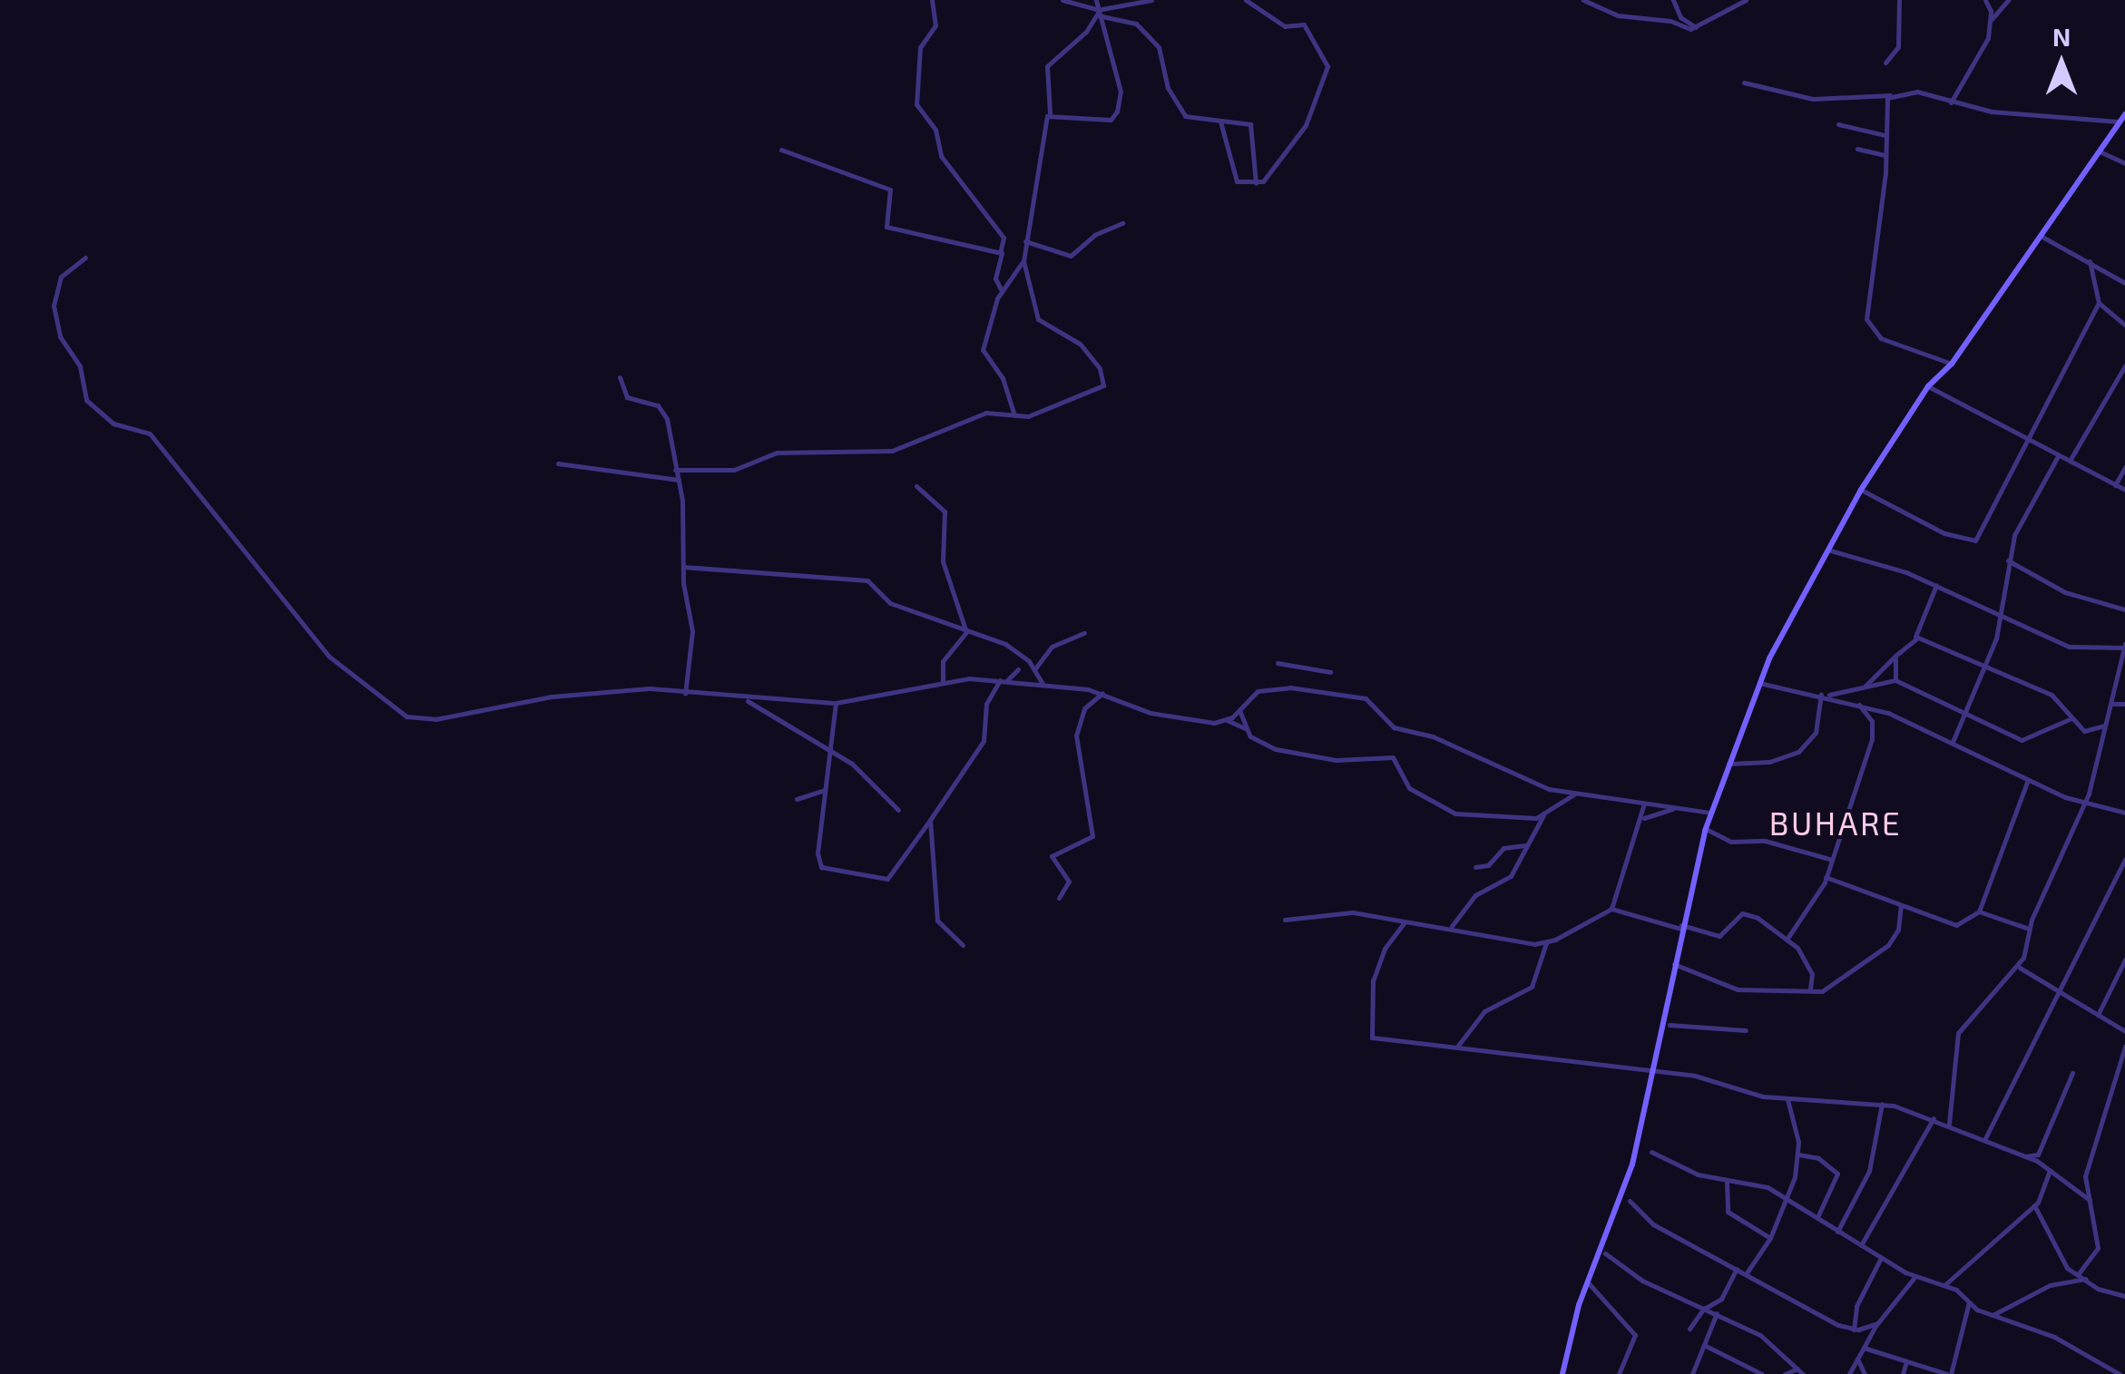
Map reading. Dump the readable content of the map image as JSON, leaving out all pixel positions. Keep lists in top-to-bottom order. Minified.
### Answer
{"districts":["BUHARE"],"north":"top"}
